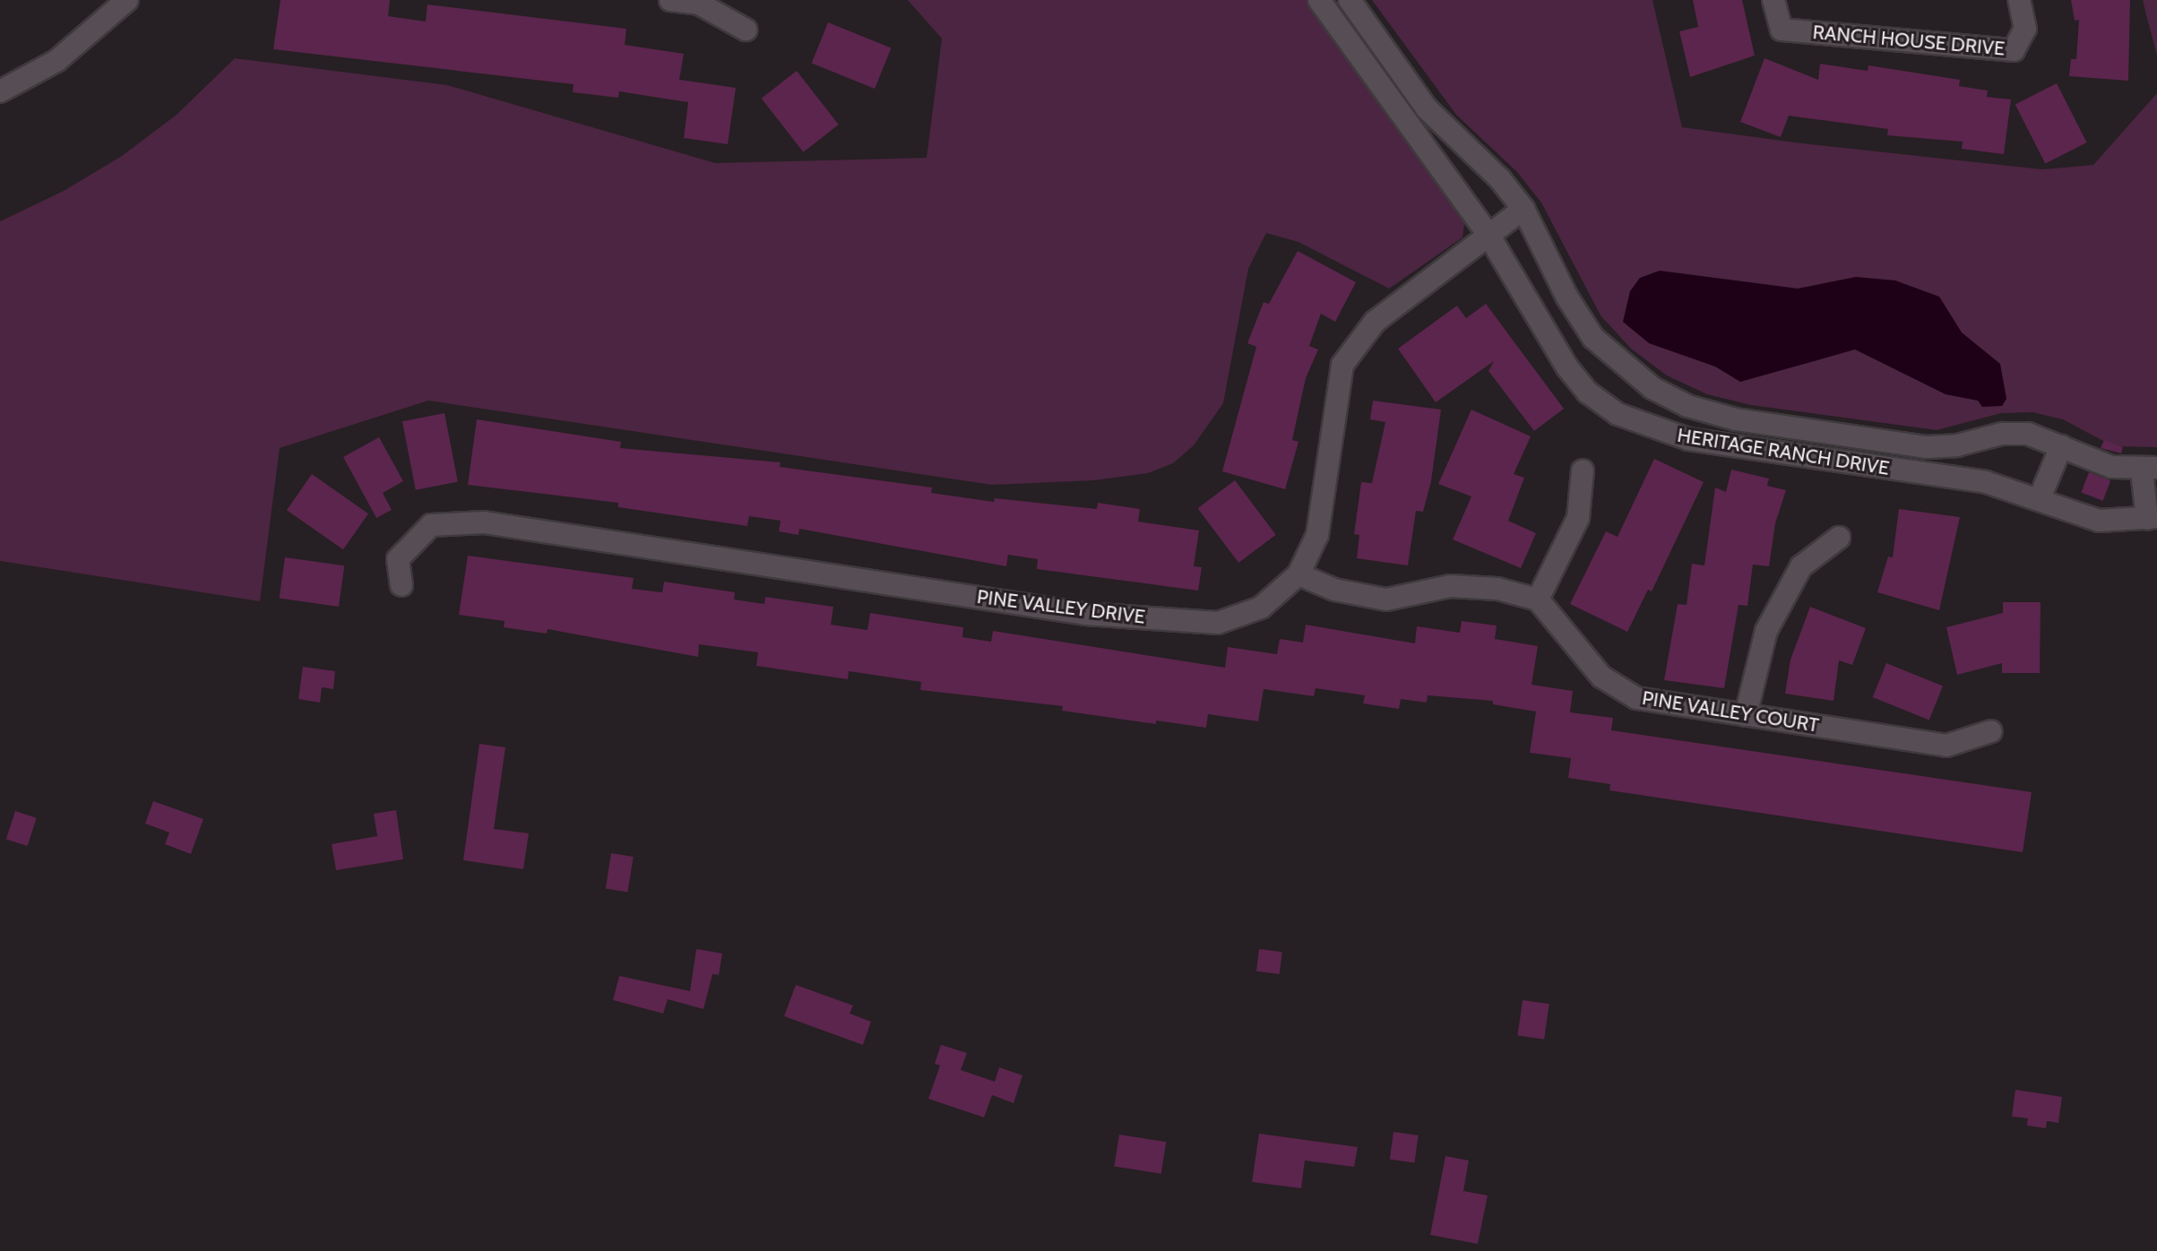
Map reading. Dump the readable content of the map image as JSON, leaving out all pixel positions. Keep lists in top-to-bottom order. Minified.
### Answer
{"streets":{"street":["RANCH HOUSE DRIVE","HERITAGE RANCH DRIVE","PINE VALLEY DRIVE","PINE VALLEY COURT"]},"crossings":[["HERITAGE RANCH DRIVE","PINE VALLEY DRIVE"]]}
